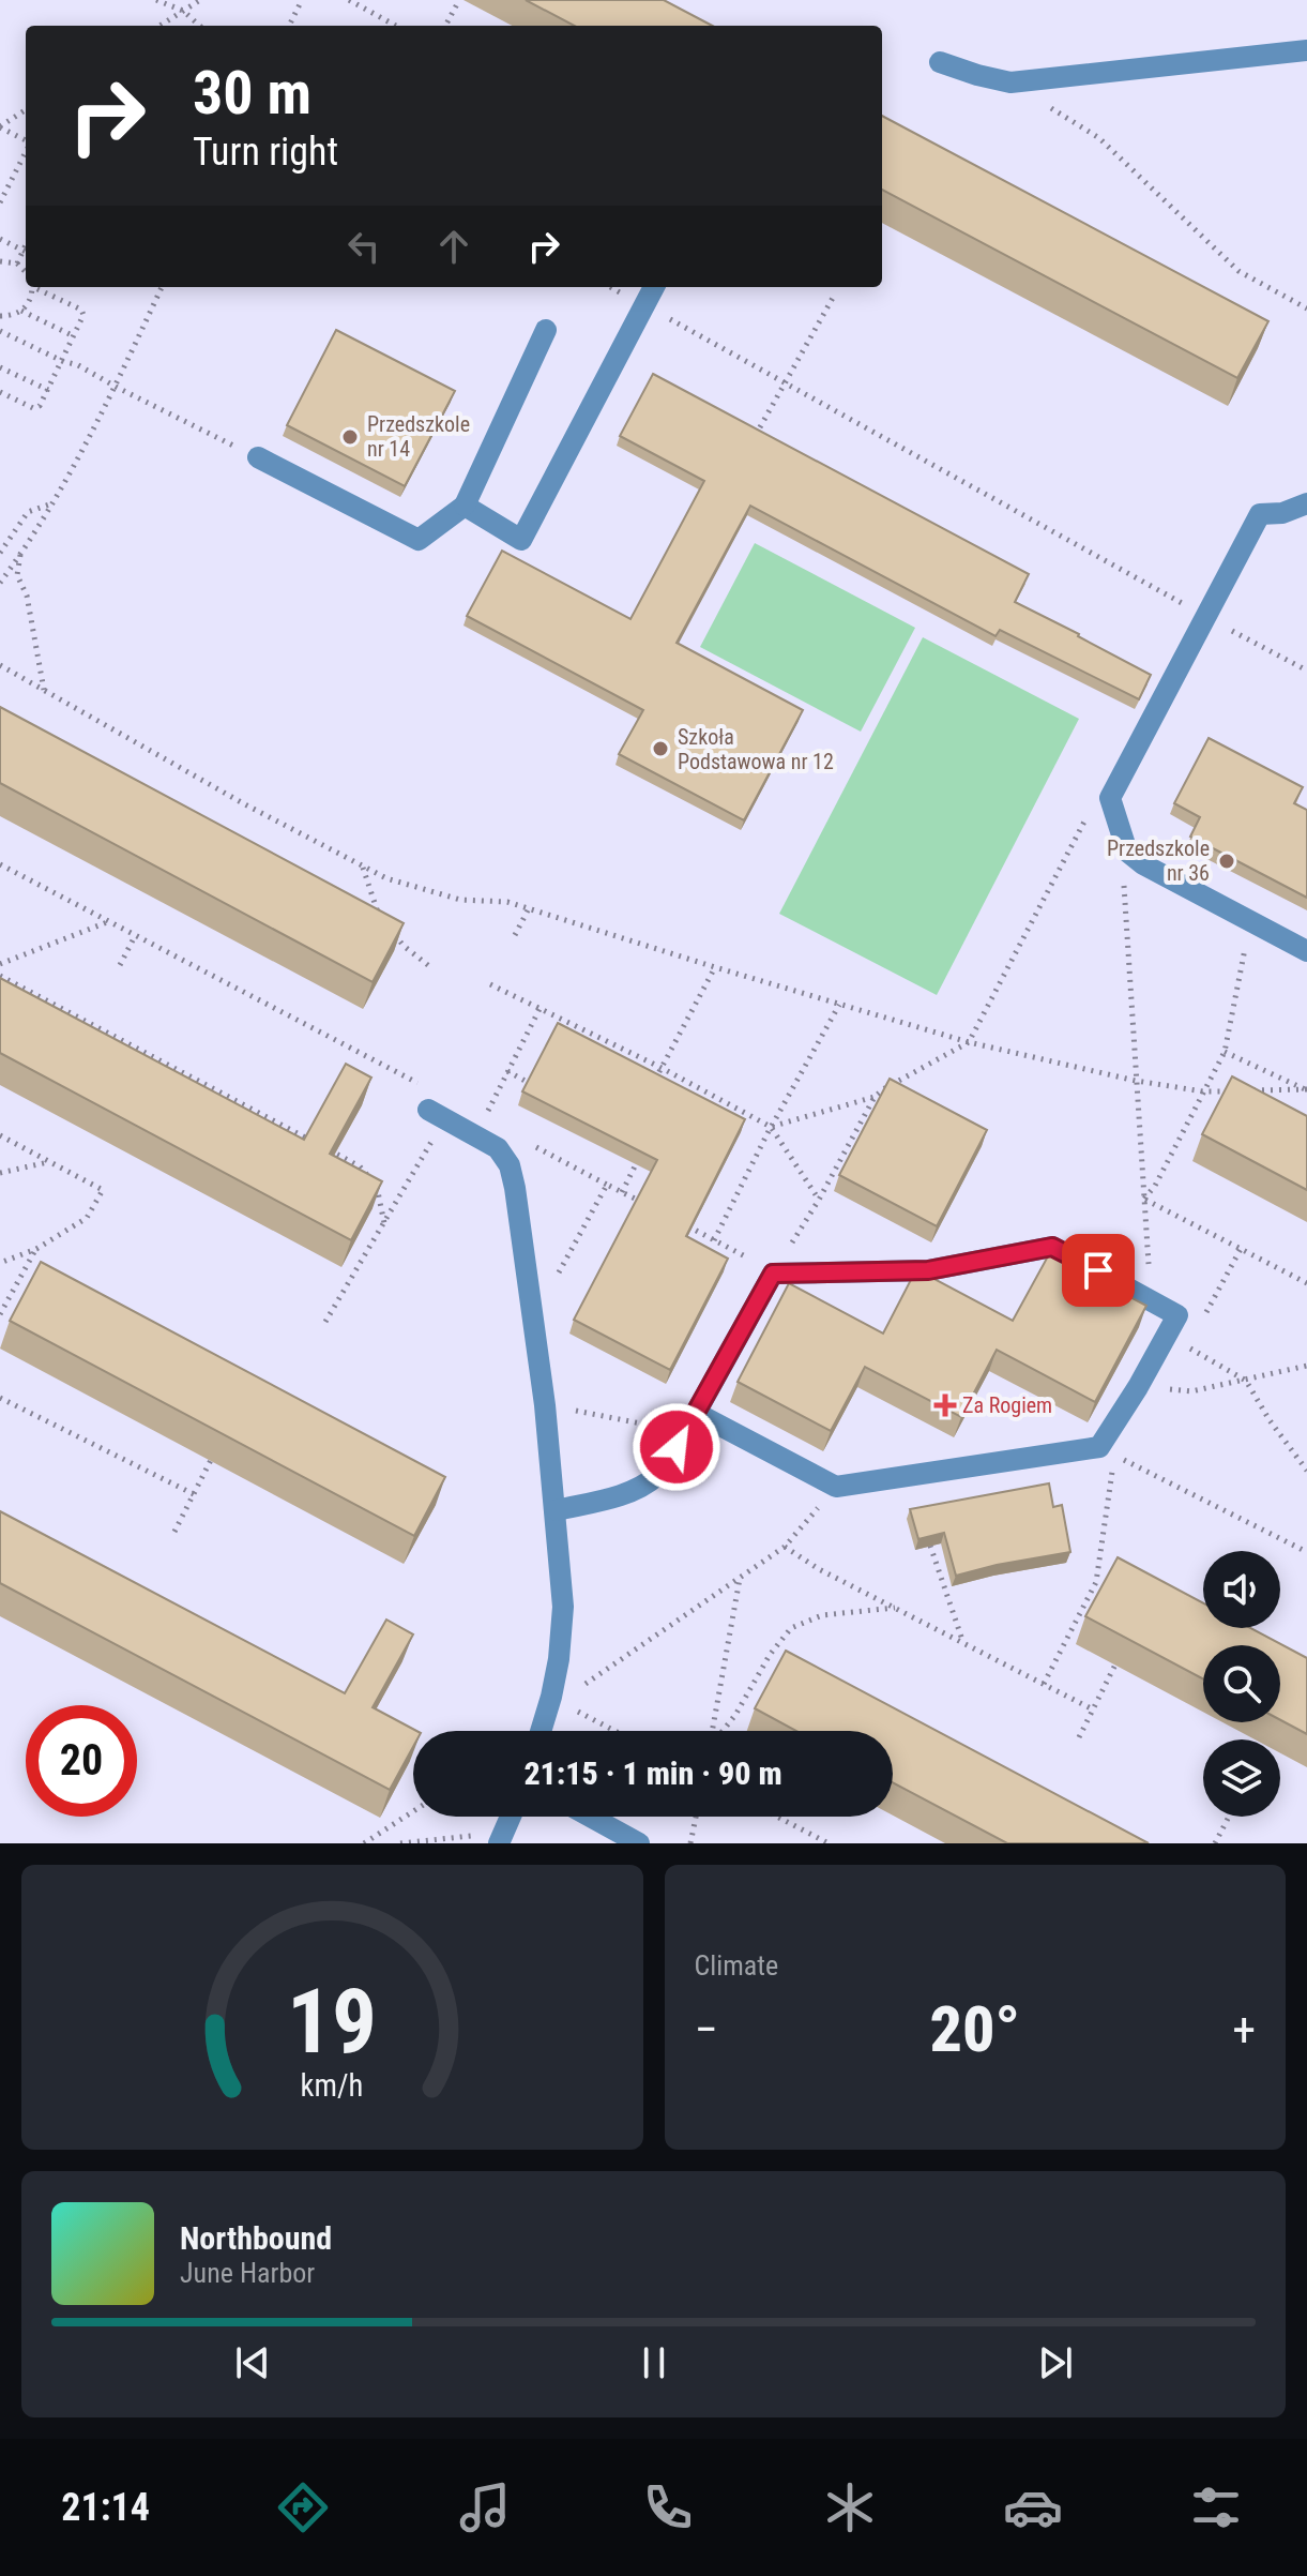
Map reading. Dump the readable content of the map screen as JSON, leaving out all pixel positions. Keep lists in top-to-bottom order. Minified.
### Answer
{"places":{"other":["Przedszkole nr 14","Szkoła Podstawowa nr 12","Przedszkole nr 36"],"health":["Za Rogiem"]},"page":{"turn":["30 m","Turn right"],"limit":"20","trip":"21:15 · 1 min · 90 m","tile":"Climate","heat":["−","20°","+"],"song":["Northbound","June Harbor"],"tabs":"21:14","gauge":["19","km/h"]}}
